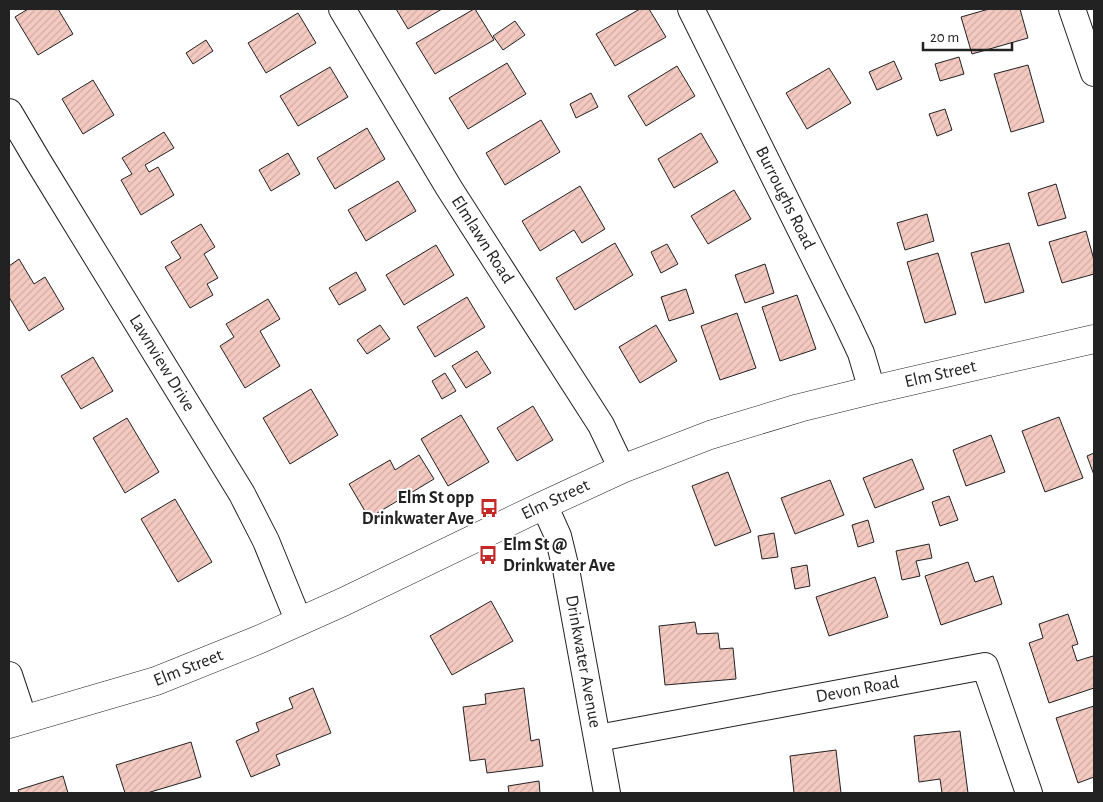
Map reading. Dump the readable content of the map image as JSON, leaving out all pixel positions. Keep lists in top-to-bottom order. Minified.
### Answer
{"streets":{"main road":["Elm Street"],"street":["Burroughs Road","Elmlawn Road","Lawnview Drive","Drinkwater Avenue","Devon Road"]},"crossings":[["Burroughs Road","Elm Street"],["Elmlawn Road","Elm Street"],["Lawnview Drive","Elm Street"],["Elm Street","Drinkwater Avenue"],["Drinkwater Avenue","Devon Road"]],"places":{"bus stop":["Elm St opp Drinkwater Ave","Elm St @ Drinkwater Ave"]},"scale_bar":"20 m"}
